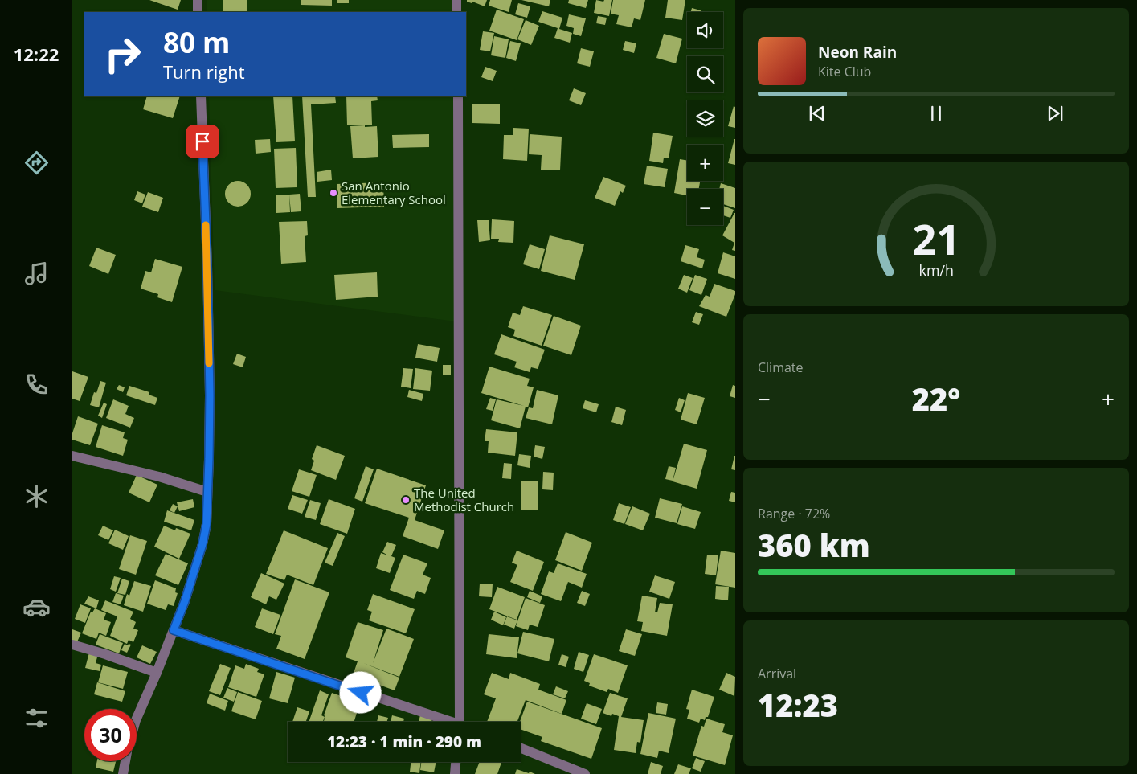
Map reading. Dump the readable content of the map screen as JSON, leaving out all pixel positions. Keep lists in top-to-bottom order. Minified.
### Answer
{"places":["San Antonio Elementary School","The United Methodist Church"],"page":{"tabs":"12:22","map_buttons":["+","−"],"turn":["80 m","Turn right"],"song":["Neon Rain","Kite Club"],"tile":["Climate",["Range · 72%","360 km"],["Arrival","12:23"]],"heat":["−","22°","+"],"limit":"30","trip":"12:23 · 1 min · 290 m","gauge":["21","km/h"]}}
